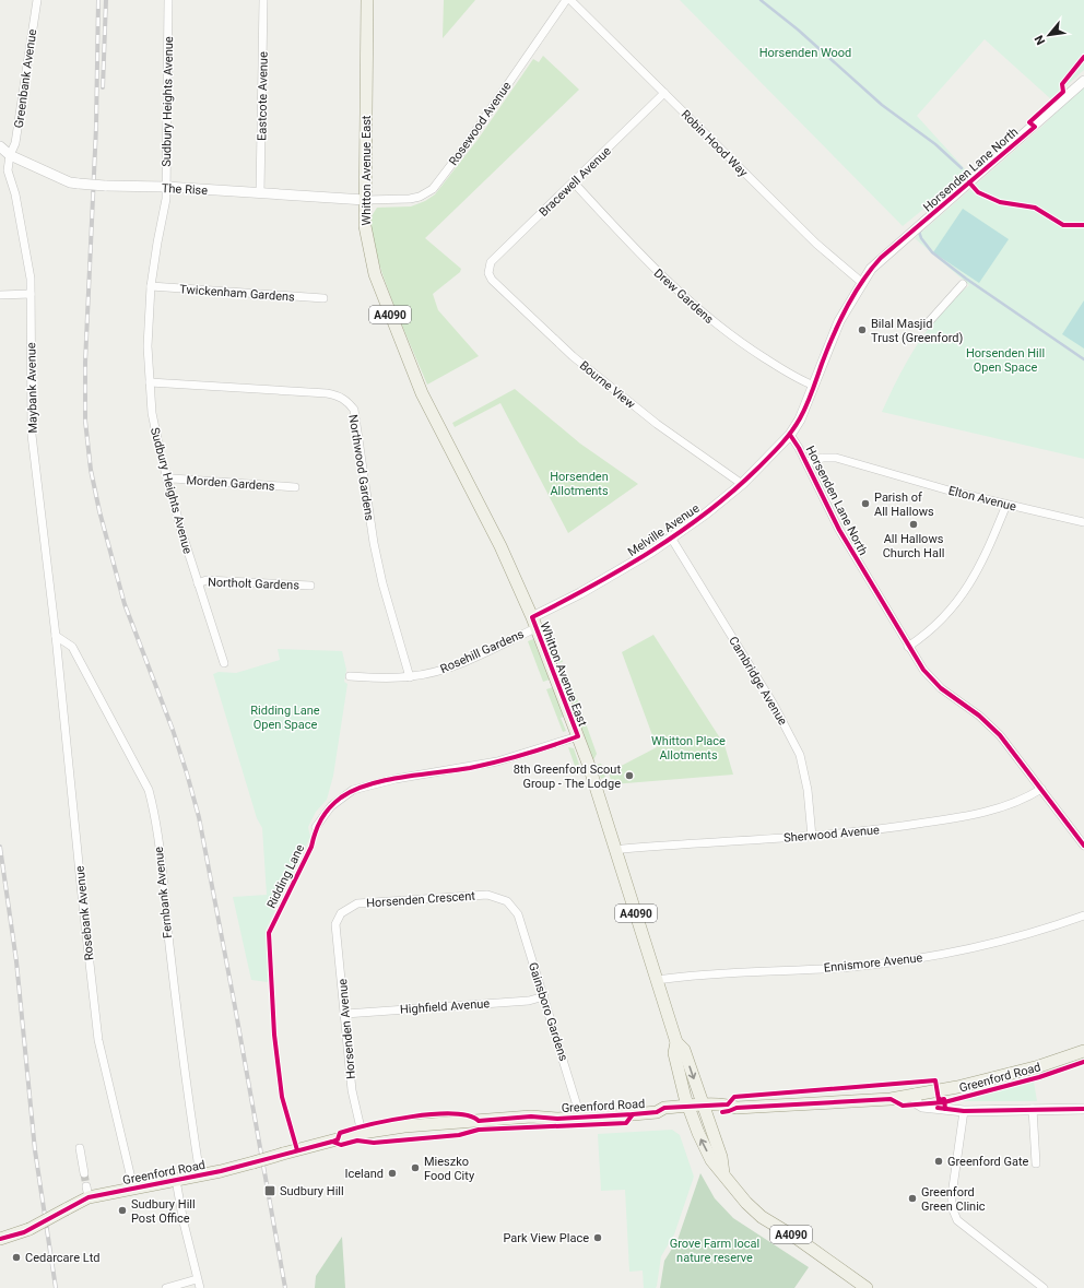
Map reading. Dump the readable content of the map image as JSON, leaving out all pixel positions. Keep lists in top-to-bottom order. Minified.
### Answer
{"streets":{"main road":["Whitton Avenue East","A4090","Greenford Road"],"street":["Greenbank Avenue","Eastcote Avenue","Sudbury Heights Avenue","Rosewood Avenue","Robin Hood Way","Horsenden Lane North","Bracewell Avenue","The Rise","Twickenham Gardens","Drew Gardens","Bourne View","Maybank Avenue","Northwood Gardens","Morden Gardens","Elton Avenue","Melville Avenue","Northolt Gardens","Rosehill Gardens","Cambridge Avenue","Sherwood Avenue","Fernbank Avenue","Horsenden Crescent","Rosebank Avenue","Ennismore Avenue","Highfield Avenue","Gainsboro Gardens","Horsenden Avenue"],"cycle path":["Ridding Lane"]},"crossings":[["Greenbank Avenue","The Rise"],["Greenbank Avenue","Maybank Avenue"],["Eastcote Avenue","The Rise"],["Sudbury Heights Avenue","The Rise"],["Sudbury Heights Avenue","Twickenham Gardens"],["Sudbury Heights Avenue","Northwood Gardens"],["Sudbury Heights Avenue","Morden Gardens"],["Sudbury Heights Avenue","Northolt Gardens"],["Rosewood Avenue","Whitton Avenue East"],["Rosewood Avenue","The Rise"],["Robin Hood Way","Horsenden Lane North"],["Robin Hood Way","Bracewell Avenue"],["Horsenden Lane North","Drew Gardens"],["Horsenden Lane North","Elton Avenue"],["Horsenden Lane North","Melville Avenue"],["Horsenden Lane North","Sherwood Avenue"],["Whitton Avenue East","The Rise"],["Whitton Avenue East","A4090"],["Whitton Avenue East","Melville Avenue"],["Whitton Avenue East","Rosehill Gardens"],["Whitton Avenue East","Sherwood Avenue"],["Whitton Avenue East","Ennismore Avenue"],["Whitton Avenue East","Greenford Road"],["Bracewell Avenue","Drew Gardens"],["Bracewell Avenue","Bourne View"],["The Rise","Maybank Avenue"],["A4090","Greenford Road"],["Bourne View","Melville Avenue"],["Maybank Avenue","Fernbank Avenue"],["Maybank Avenue","Rosebank Avenue"],["Northwood Gardens","Rosehill Gardens"],["Melville Avenue","Rosehill Gardens"],["Melville Avenue","Cambridge Avenue"],["Cambridge Avenue","Sherwood Avenue"],["Fernbank Avenue","Rosebank Avenue"],["Fernbank Avenue","Greenford Road"],["Horsenden Crescent","Gainsboro Gardens"],["Horsenden Crescent","Horsenden Avenue"],["Rosebank Avenue","Greenford Road"],["Highfield Avenue","Gainsboro Gardens"],["Highfield Avenue","Horsenden Avenue"],["Gainsboro Gardens","Greenford Road"],["Horsenden Avenue","Greenford Road"]],"parks":["Horsenden Wood","Horsenden Hill Open Space","Horsenden Allotments","Ridding Lane Open Space","Whitton Place Allotments","Grove Farm local nature reserve"],"places":{"other":["Bilal Masjid Trust (Greenford)","Parish of All Hallows","All Hallows Church Hall","8th Greenford Scout Group - The Lodge","Greenford Gate","Mieszko Food City","Iceland","Greenford Green Clinic","Sudbury Hill Post Office","Park View Place","Cedarcare Ltd"],"transit":["Sudbury Hill"]},"north":"bottom left"}
